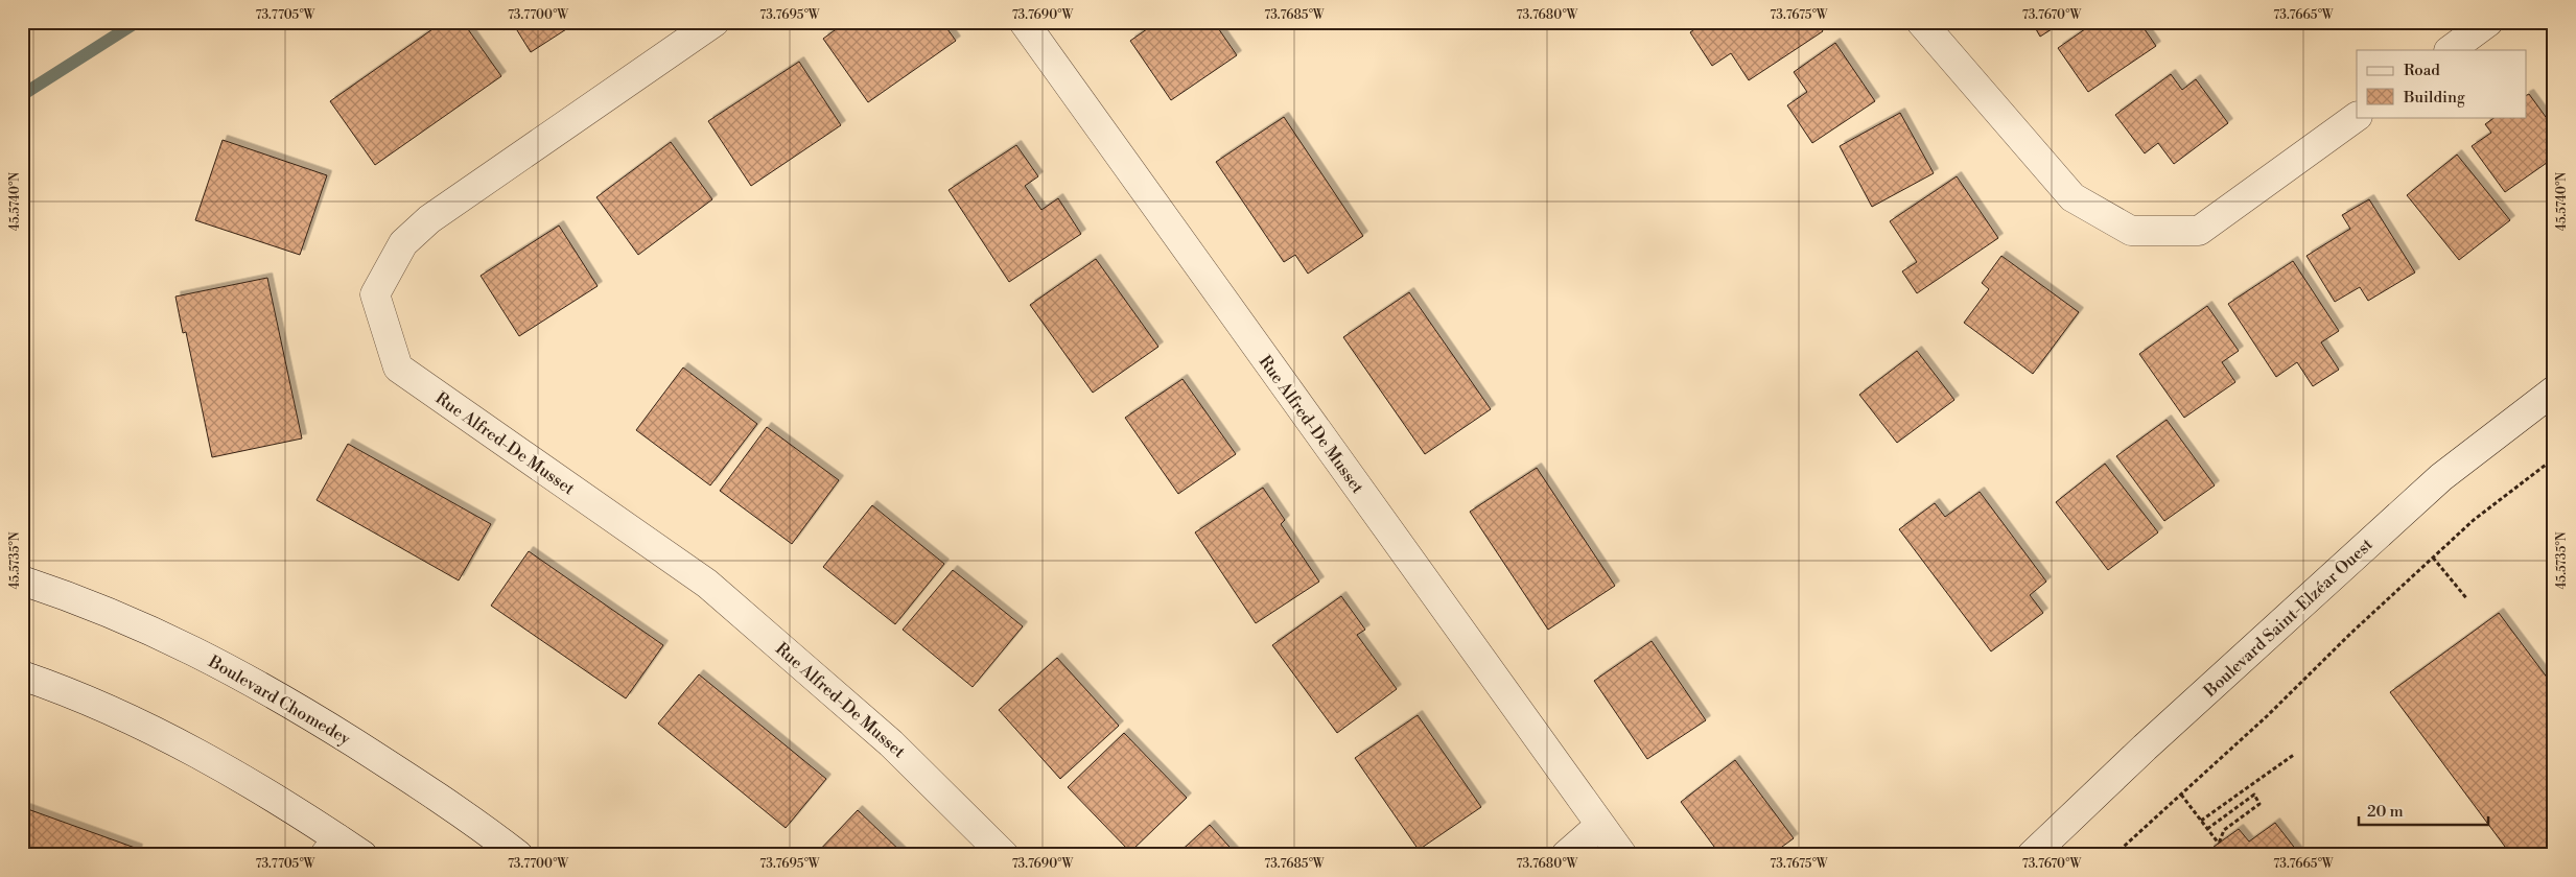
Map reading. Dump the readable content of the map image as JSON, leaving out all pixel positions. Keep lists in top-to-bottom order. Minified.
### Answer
{"streets":{"street":["Rue Alfred-De Musset","Boulevard Saint-Elzéar Ouest","Boulevard Chomedey"]},"legend":["Road","Building"],"scale_bar":"20 m","coordinates":["73.7705°W","73.7700°W","73.7695°W","73.7690°W","73.7685°W","73.7680°W","73.7675°W","73.7670°W","73.7665°W","45.5740°N","45.5735°N"]}
